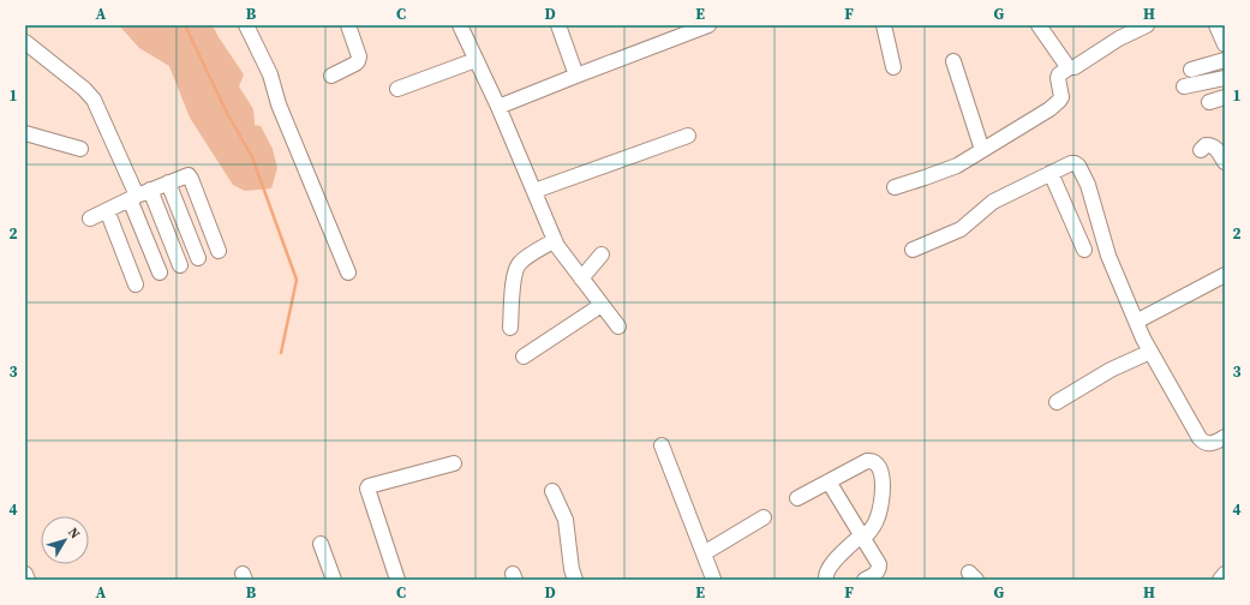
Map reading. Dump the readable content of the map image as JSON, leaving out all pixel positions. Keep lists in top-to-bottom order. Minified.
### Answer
{"north":"top right","grid":{"columns":["A","B","C","D","E","F","G","H"],"rows":["1","2","3","4"]}}
